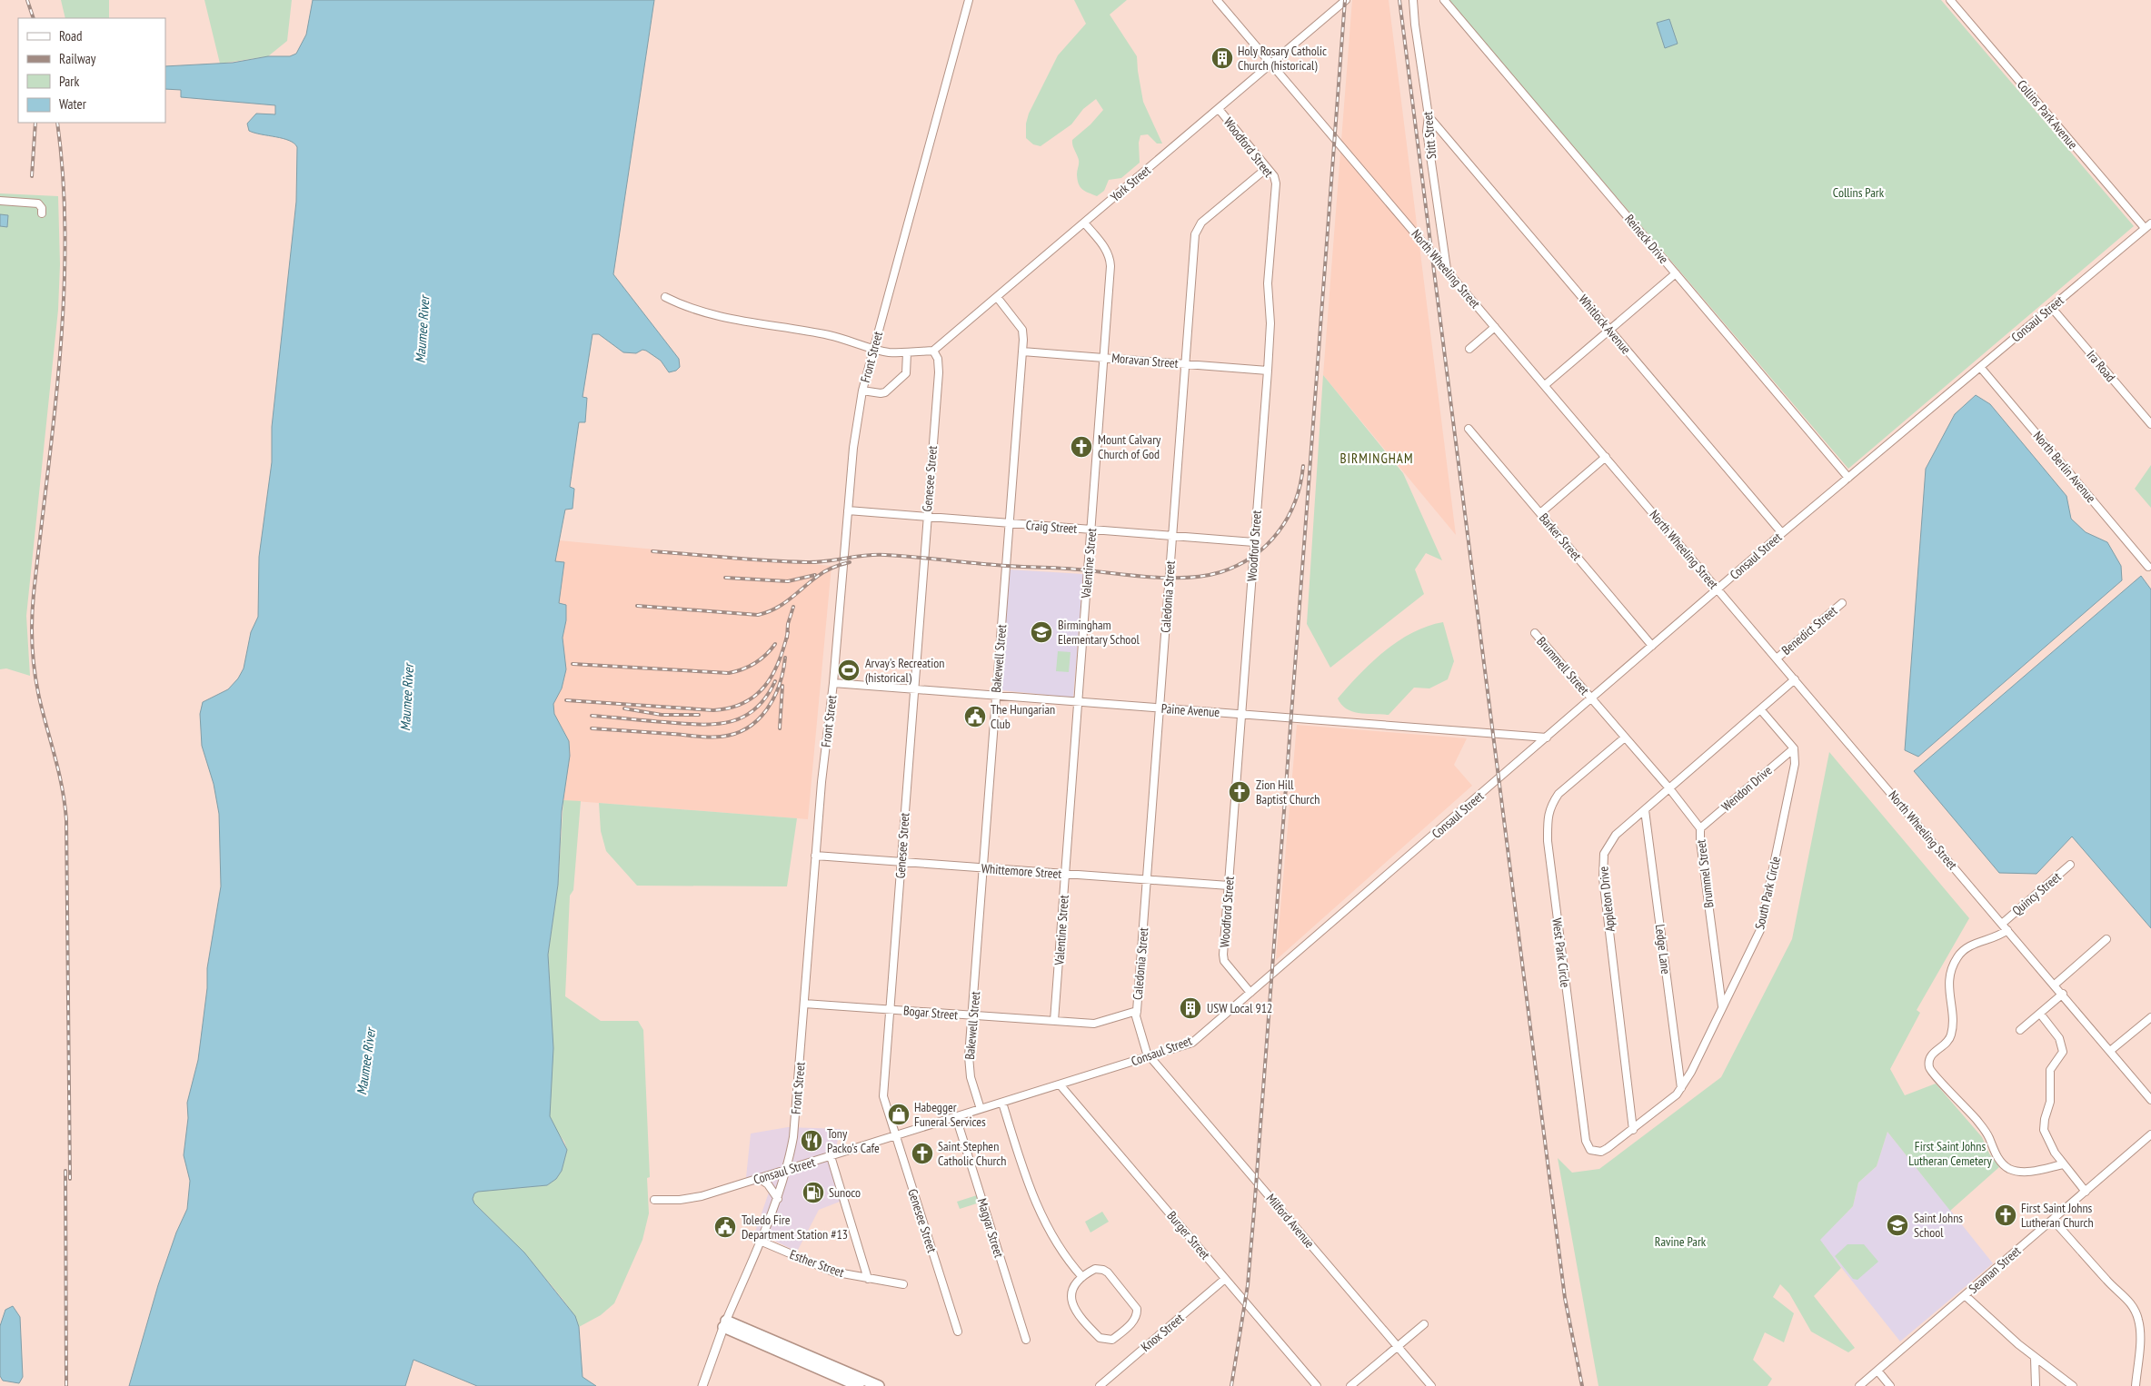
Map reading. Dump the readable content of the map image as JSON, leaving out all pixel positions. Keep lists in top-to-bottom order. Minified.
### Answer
{"streets":{"main road":["Front Street"],"street":["Collins Park Avenue","Stitt Street","Woodford Street","York Street","Reineck Drive","North Wheeling Street","Consaul Street","Whitlock Avenue","Moravan Street","Ira Road","North Berlin Avenue","Genesee Street","Craig Street","Barker Street","Valentine Street","Caledonia Street","Benedict Street","Bakewell Street","Brummell Street","Paine Avenue","Wendon Drive","Whittemore Street","Brummel Street","South Park Circle","Quincy Street","Appleton Drive","Ledge Lane","West Park Circle","Bogar Street","Milford Avenue","Magyar Street","Burger Street","Esther Street","Seaman Street","Knox Street"]},"crossings":[["Collins Park Avenue","Consaul Street"],["Stitt Street","North Wheeling Street"],["Stitt Street","Whitlock Avenue"],["Woodford Street","York Street"],["Woodford Street","Consaul Street"],["Woodford Street","Moravan Street"],["Woodford Street","Craig Street"],["Woodford Street","Caledonia Street"],["Woodford Street","Paine Avenue"],["Woodford Street","Whittemore Street"],["York Street","North Wheeling Street"],["York Street","Genesee Street"],["York Street","Valentine Street"],["York Street","Bakewell Street"],["Reineck Drive","Consaul Street"],["North Wheeling Street","Consaul Street"],["North Wheeling Street","Benedict Street"],["North Wheeling Street","Quincy Street"],["North Wheeling Street","Appleton Drive"],["Consaul Street","Whitlock Avenue"],["Consaul Street","Front Street"],["Consaul Street","Ira Road"],["Consaul Street","North Berlin Avenue"],["Consaul Street","Genesee Street"],["Consaul Street","Barker Street"],["Consaul Street","Caledonia Street"],["Consaul Street","Bakewell Street"],["Consaul Street","Brummell Street"],["Consaul Street","Paine Avenue"],["Consaul Street","Brummel Street"],["Consaul Street","Milford Avenue"],["Consaul Street","Magyar Street"],["Consaul Street","Burger Street"],["Front Street","Craig Street"],["Front Street","Paine Avenue"],["Front Street","Whittemore Street"],["Front Street","Bogar Street"],["Front Street","Esther Street"],["Moravan Street","Valentine Street"],["Moravan Street","Caledonia Street"],["Moravan Street","Bakewell Street"],["Genesee Street","Craig Street"],["Genesee Street","Paine Avenue"],["Genesee Street","Whittemore Street"],["Genesee Street","Bogar Street"],["Craig Street","Valentine Street"],["Craig Street","Caledonia Street"],["Craig Street","Bakewell Street"],["Valentine Street","Paine Avenue"],["Valentine Street","Whittemore Street"],["Valentine Street","Bogar Street"],["Caledonia Street","Paine Avenue"],["Caledonia Street","Whittemore Street"],["Caledonia Street","Bogar Street"],["Caledonia Street","Milford Avenue"],["Bakewell Street","Paine Avenue"],["Bakewell Street","Whittemore Street"],["Bakewell Street","Bogar Street"],["Brummell Street","Brummel Street"],["Wendon Drive","Brummel Street"],["Wendon Drive","South Park Circle"],["Brummel Street","South Park Circle"],["Brummel Street","Appleton Drive"],["Brummel Street","West Park Circle"],["South Park Circle","Appleton Drive"],["South Park Circle","Ledge Lane"],["South Park Circle","West Park Circle"],["Appleton Drive","Ledge Lane"],["Appleton Drive","West Park Circle"],["Burger Street","Knox Street"]],"districts":["BIRMINGHAM"],"water":["Maumee River"],"parks":["Collins Park","First Saint Johns Lutheran Cemetery","Ravine Park"],"places":{"building":["Holy Rosary Catholic Church (historical)","USW Local 912"],"church":["Mount Calvary Church of God","Zion Hill Baptist Church","Saint Stephen Catholic Church","First Saint Johns Lutheran Church"],"school or university":["Birmingham Elementary School","Saint Johns School"],"sports":["Arvay's Recreation (historical)"],"public building":["The Hungarian Club","Toledo Fire Department Station #13"],"shop":["Habegger Funeral Services"],"restaurant":["Tony Packo's Cafe"],"fuel station":["Sunoco"]},"legend":["Road","Railway","Park","Water"]}
